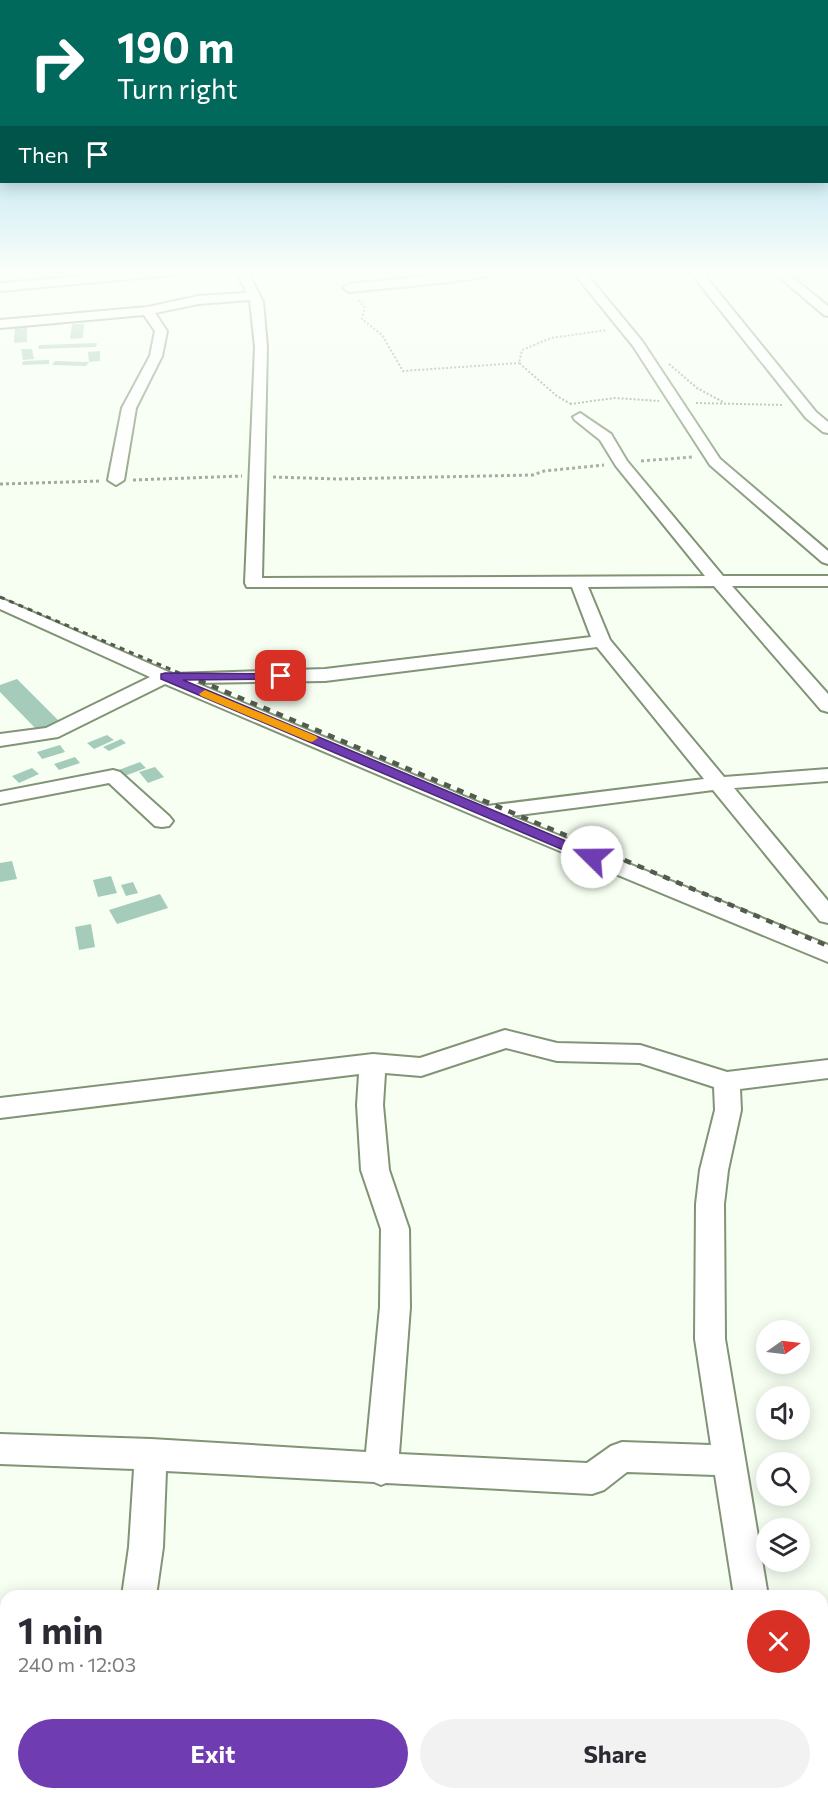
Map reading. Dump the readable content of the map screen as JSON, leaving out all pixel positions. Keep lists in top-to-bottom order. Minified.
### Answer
{"north":"right","page":{"turn":["190 m","Turn right"],"then":"Then","heading":["1 min","240 m · 12:03"],"buttons":["Exit","Share"]}}
